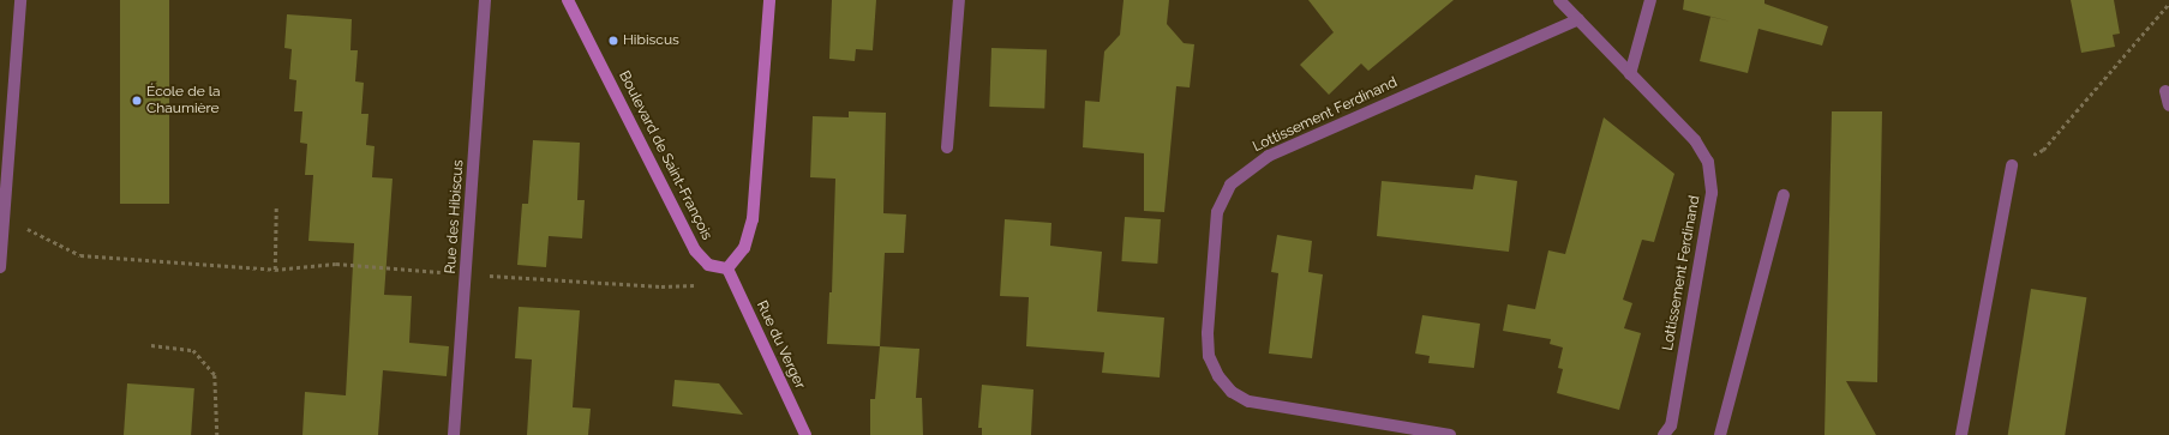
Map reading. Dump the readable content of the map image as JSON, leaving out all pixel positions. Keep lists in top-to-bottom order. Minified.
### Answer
{"streets":{"main road":["Boulevard de Saint-François","Rue du Verger"],"street":["Lottissement Ferdinand","Rue des Hibiscus"]},"crossings":[["Boulevard de Saint-François","Rue du Verger"]],"places":["Hibiscus","École de la Chaumière"]}
